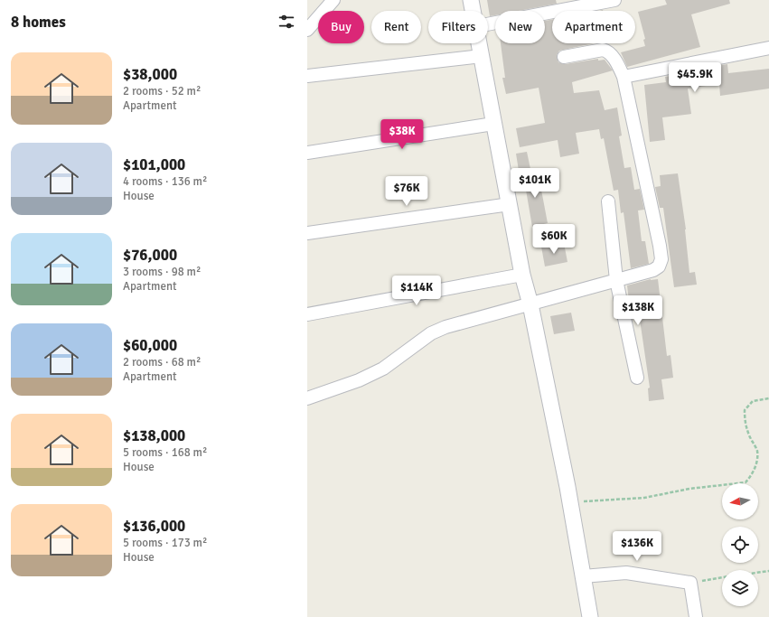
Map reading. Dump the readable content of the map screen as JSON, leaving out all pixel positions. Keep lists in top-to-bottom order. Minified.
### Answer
{"north":"left","page":{"heading":"8 homes","chip":["Buy","Rent","Filters","New","Apartment"],"list":[{"name":"$38,000","note":"2 rooms · 52 m² · Apartment"},{"name":"$101,000","note":"4 rooms · 136 m² · House"},{"name":"$76,000","note":"3 rooms · 98 m² · Apartment"},{"name":"$60,000","note":"2 rooms · 68 m² · Apartment"},{"name":"$138,000","note":"5 rooms · 168 m² · House"},{"name":"$136,000","note":"5 rooms · 173 m² · House"}],"price":["$45.9K","$38K","$101K","$76K","$60K","$114K","$138K","$136K"]}}
